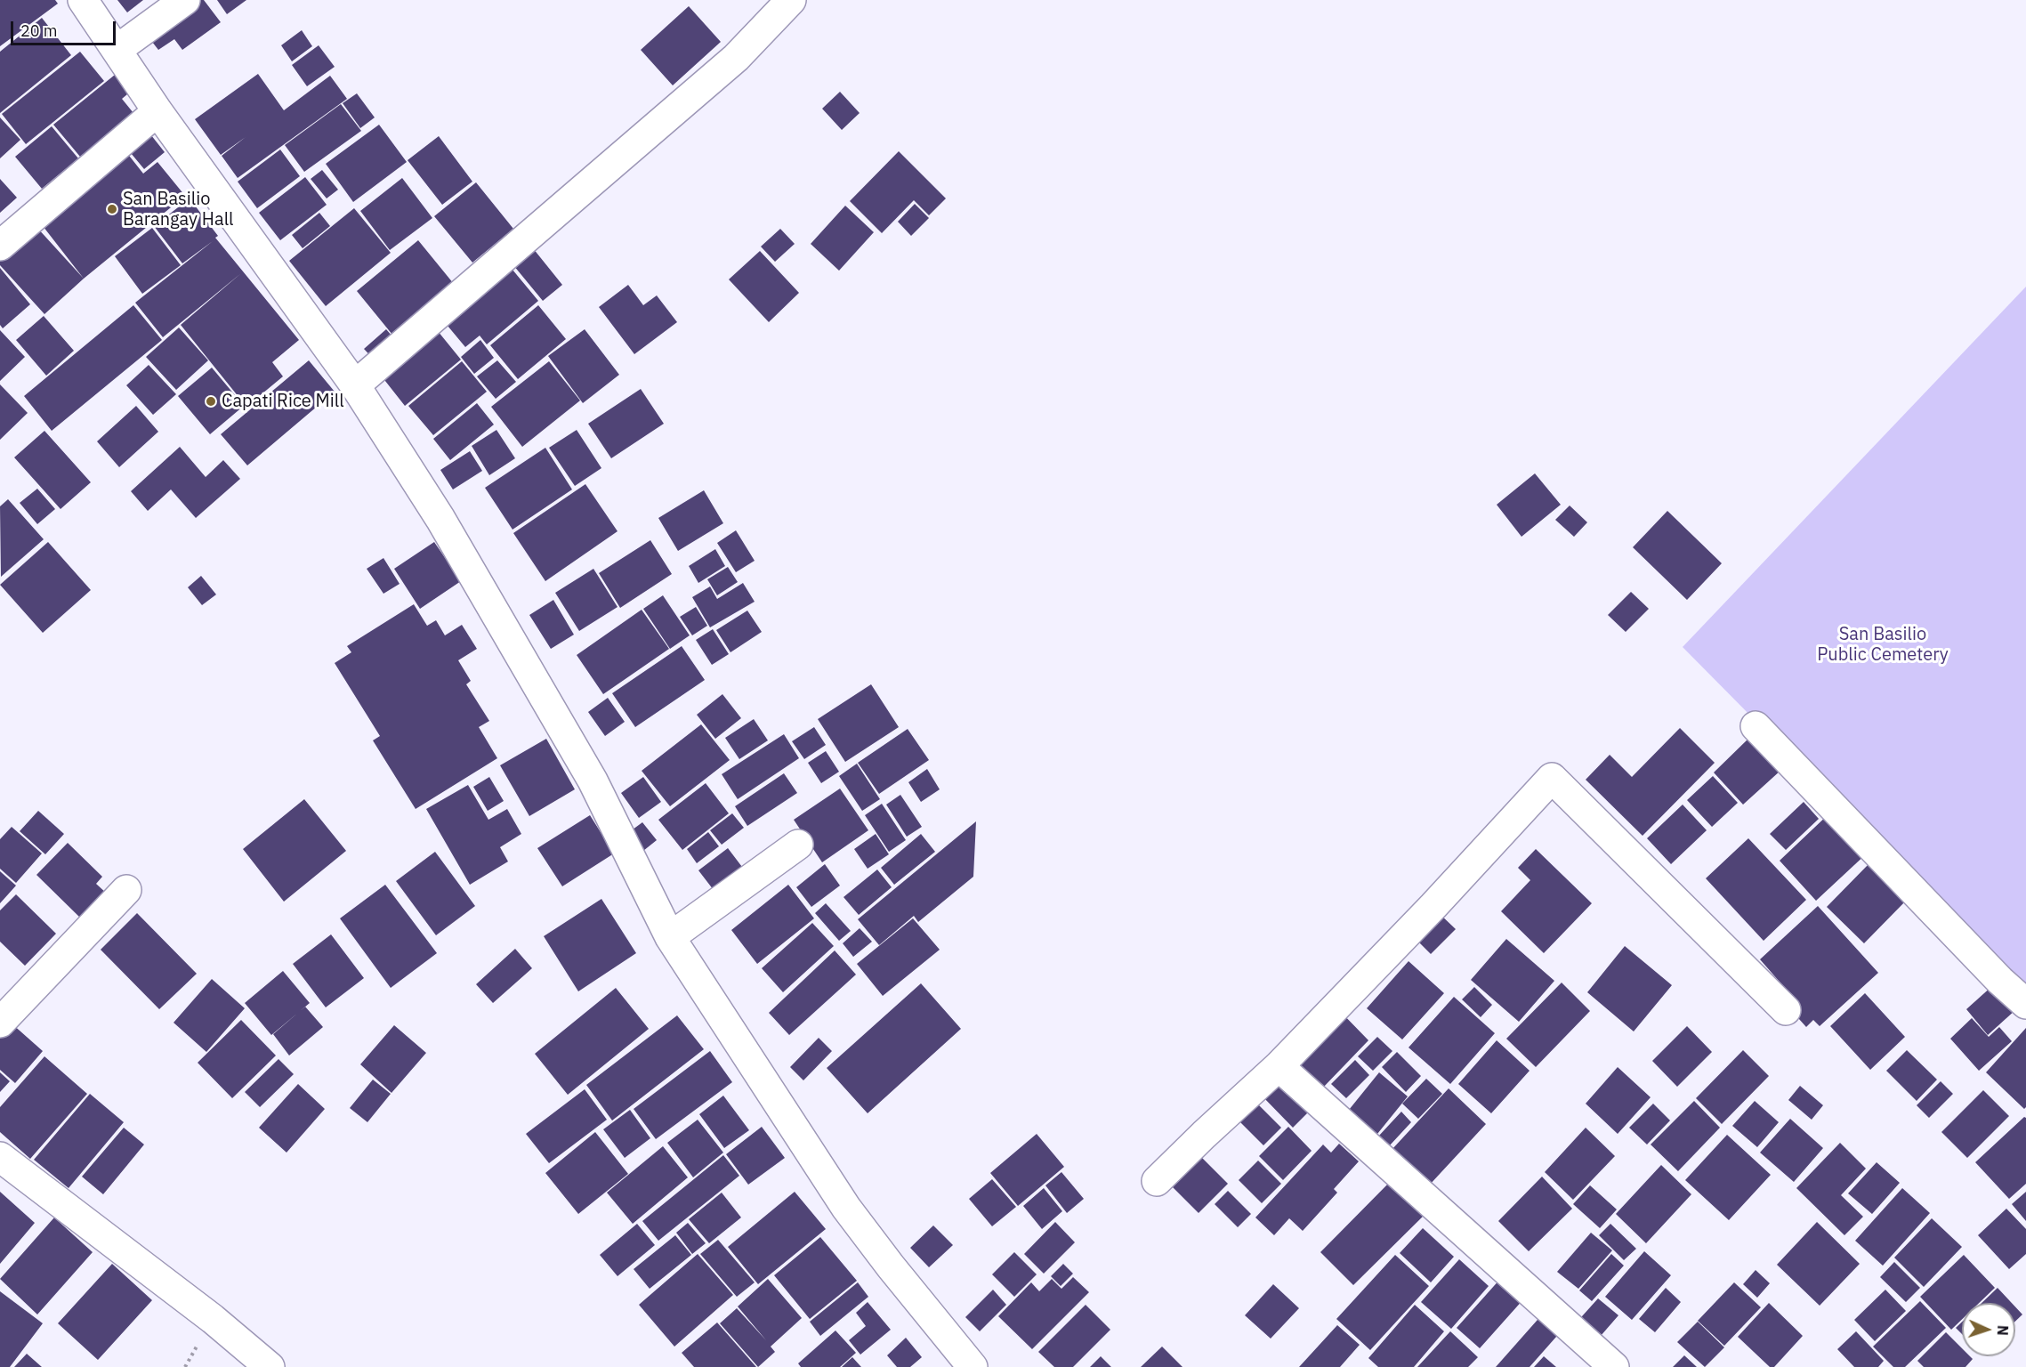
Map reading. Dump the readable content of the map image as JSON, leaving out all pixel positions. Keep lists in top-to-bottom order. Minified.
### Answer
{"parks":["San Basilio Public Cemetery"],"places":["San Basilio Barangay Hall","Capati Rice Mill"],"scale_bar":"20 m","north":"right"}
